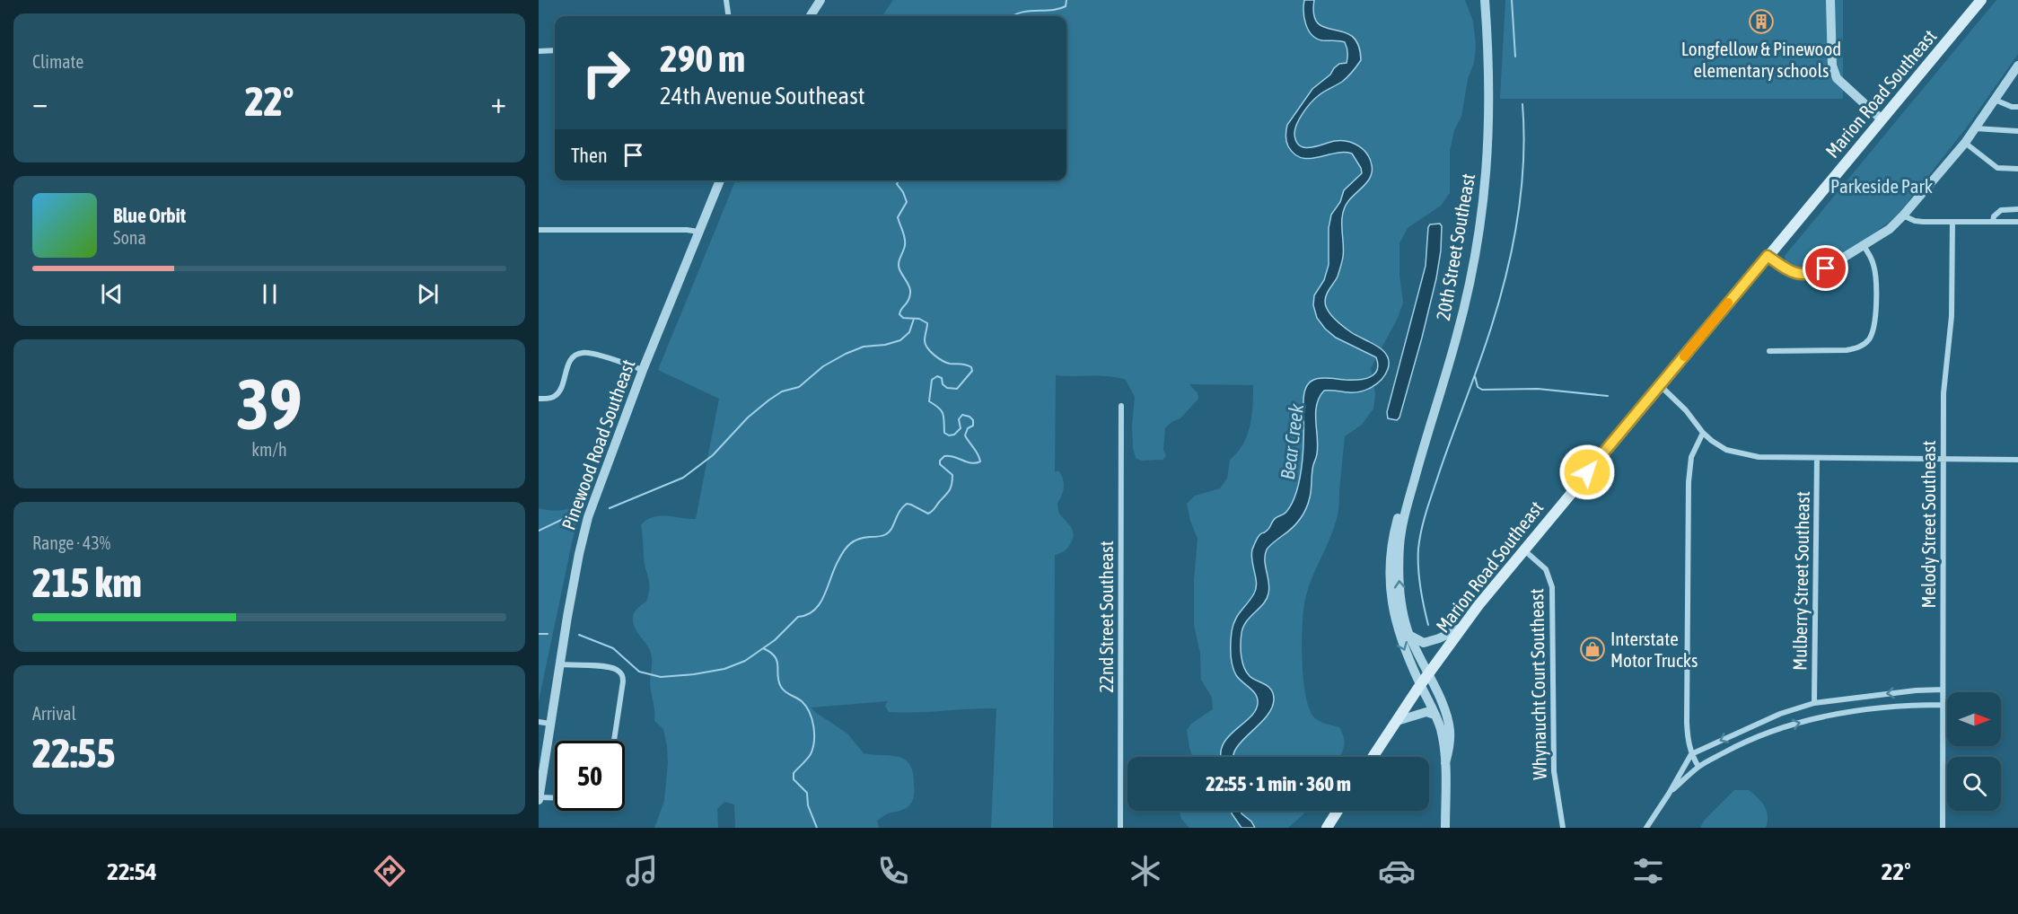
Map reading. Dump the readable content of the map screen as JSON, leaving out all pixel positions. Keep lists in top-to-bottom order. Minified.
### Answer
{"streets":{"main road":["Marion Road Southeast"],"street":["20th Street Southeast","Pinewood Road Southeast","Melody Street Southeast","Mulberry Street Southeast","22nd Street Southeast","Whynaucht Court Southeast"]},"crossings":[["Marion Road Southeast","20th Street Southeast"],["Marion Road Southeast","Whynaucht Court Southeast"]],"water":["Bear Creek"],"parks":["Parkeside Park"],"places":{"building":["Longfellow & Pinewood elementary schools"],"shop":["Interstate Motor Trucks"]},"north":"right","page":{"tile":["Climate",["39","km/h"],["Range · 43%","215 km"],["Arrival","22:55"]],"turn":["290 m","24th Avenue Southeast"],"heat":["−","22°","+"],"then":"Then","song":["Blue Orbit","Sona"],"limit":"50","trip":"22:55 · 1 min · 360 m","tabs":["22:54","22°"]}}
